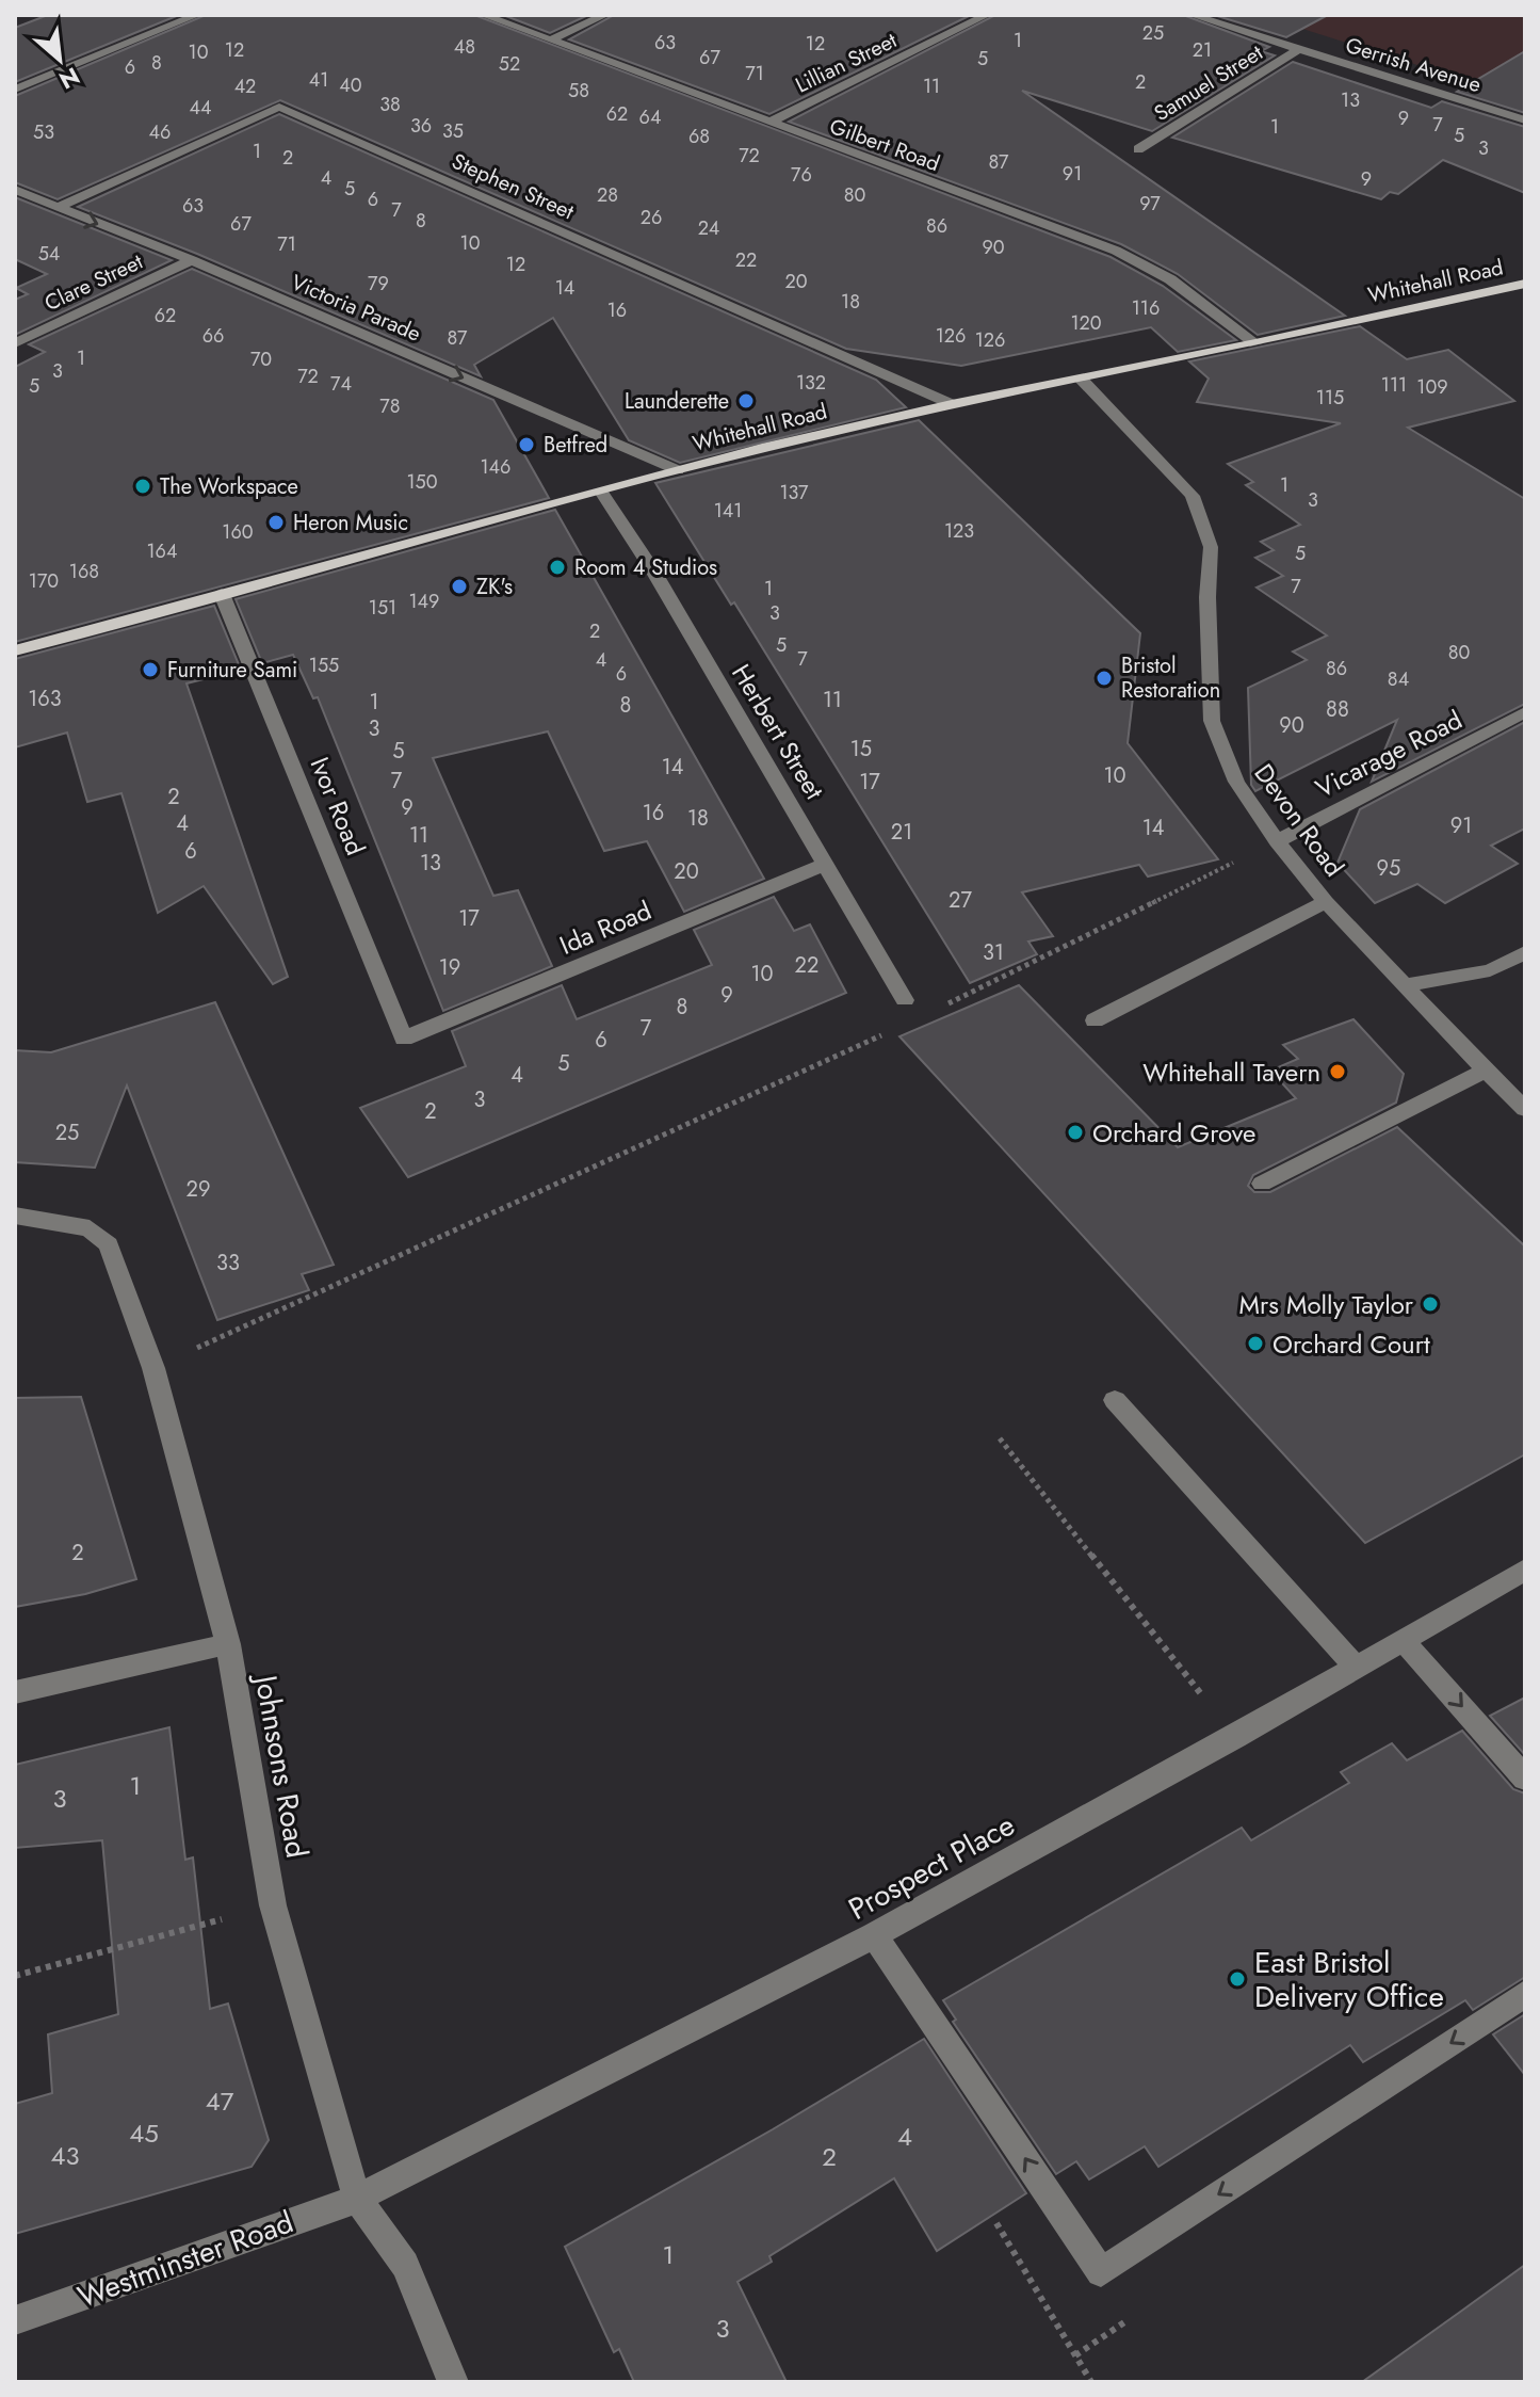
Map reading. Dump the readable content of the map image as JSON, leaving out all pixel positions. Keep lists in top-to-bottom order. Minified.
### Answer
{"streets":{"main road":["Whitehall Road"],"street":["Lillian Street","Gerrish Avenue","Samuel Street","Gilbert Road","Stephen Street","Clare Street","Victoria Parade","Herbert Street","Vicarage Road","Ivor Road","Devon Road","Ida Road","Johnsons Road","Prospect Place","Westminster Road"]},"crossings":[["Lillian Street","Gilbert Road"],["Gerrish Avenue","Samuel Street"],["Gilbert Road","Whitehall Road"],["Stephen Street","Whitehall Road"],["Stephen Street","Victoria Parade"],["Whitehall Road","Victoria Parade"],["Whitehall Road","Herbert Street"],["Whitehall Road","Ivor Road"],["Whitehall Road","Devon Road"],["Clare Street","Victoria Parade"],["Herbert Street","Ida Road"],["Vicarage Road","Devon Road"],["Ivor Road","Ida Road"],["Johnsons Road","Prospect Place"],["Johnsons Road","Westminster Road"],["Prospect Place","Westminster Road"]],"one_way":["Victoria Parade"],"places":["Launderette","Betfred","The Workspace","Heron Music","Room 4 Studios","ZK's","Furniture Sami","Bristol Restoration","Whitehall Tavern","Orchard Grove","Mrs Molly Taylor","Orchard Court","East Bristol Delivery Office"],"house_numbers":["25","1","63","12","48","12","21","10","67","5","8","52","6","71","41","2","40","42","11","58","13","38","44","62","64","9","7","36","1","35","53","46","5","68","3","1","72","2","87","91","76","4","9","5","28","80","6","97","63","7","26","8","67","86","24","10","71","90","54","22","12","20","79","14","18","116","16","62","120","66","126","87","126","1","70","3","72","132","74","111","5","109","115","78","146","150","1","137","3","141","123","160","164","5","168","170","7","1","149","151","3","2","5","80","7","4","155","86","6","84","163","11","1","8","88","90","3","15","5","14","10","7","17","2","9","16","18","4","91","14","21","11","6","13","95","20","27","17","31","22","19","10","9","8","7","6","5","4","3","2","25","29","33","2","1","3","47","45","4","43","2","1","3"],"north":"bottom right"}
